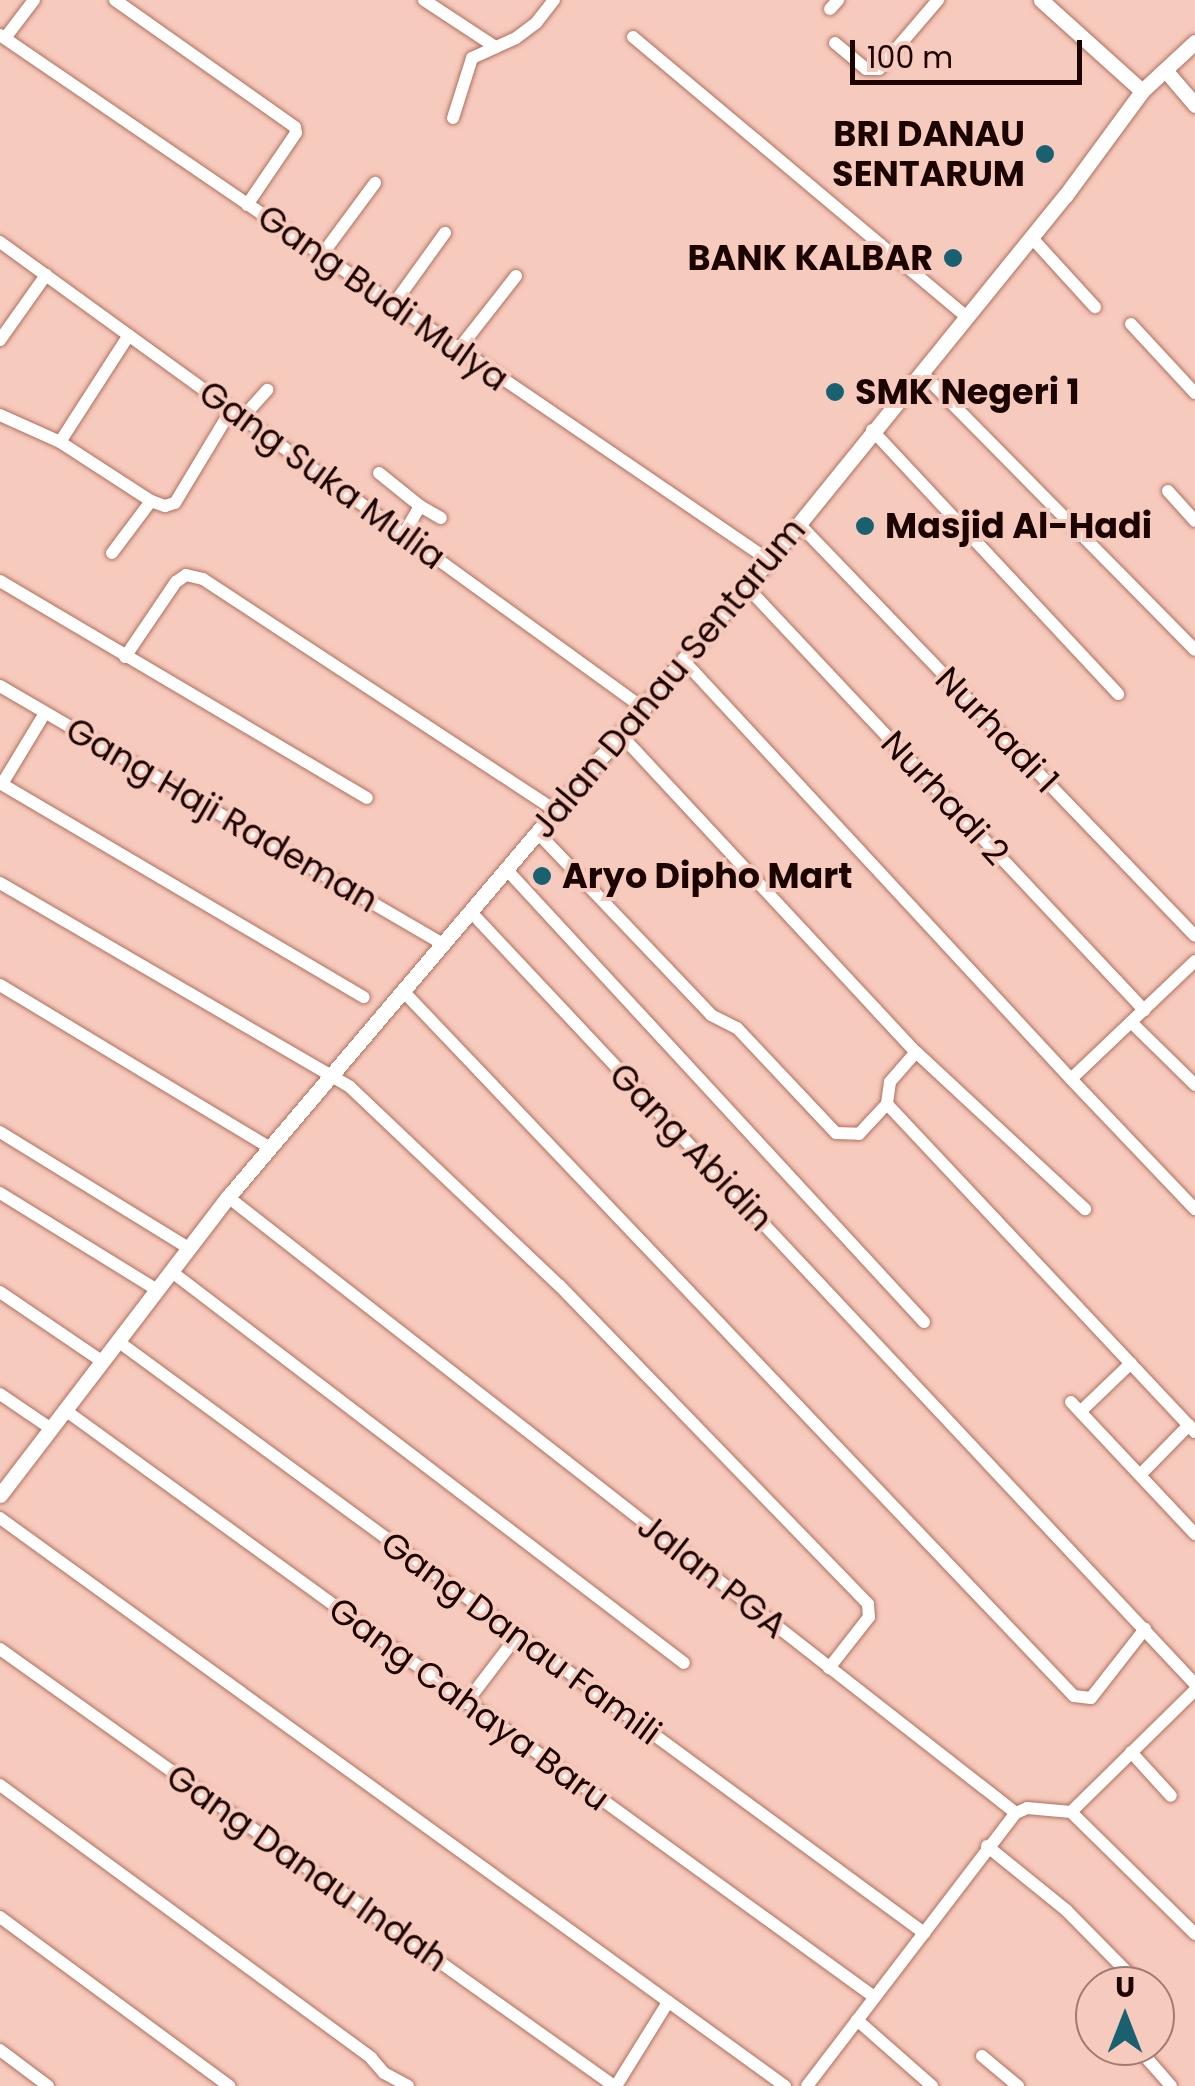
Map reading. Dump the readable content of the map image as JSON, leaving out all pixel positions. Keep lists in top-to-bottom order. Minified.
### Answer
{"streets":{"street":["Gang Budi Mulya","Gang Suka Mulia","Jalan Danau Sentarum","Nurhadi 1","Nurhadi 2","Gang Haji Rademan","Gang Abidin","Jalan PGA","Gang Danau Famili","Gang Cahaya Baru","Gang Danau Indah"]},"crossings":[["Gang Budi Mulya","Jalan Danau Sentarum"],["Gang Suka Mulia","Jalan Danau Sentarum"],["Jalan Danau Sentarum","Nurhadi 1"],["Jalan Danau Sentarum","Nurhadi 2"],["Jalan Danau Sentarum","Gang Haji Rademan"],["Jalan Danau Sentarum","Gang Abidin"],["Jalan Danau Sentarum","Jalan PGA"],["Jalan Danau Sentarum","Gang Danau Famili"],["Jalan Danau Sentarum","Gang Cahaya Baru"]],"places":["BRI DANAU SENTARUM","BANK KALBAR","SMK Negeri 1","Masjid Al-Hadi","Aryo Dipho Mart"],"scale_bar":"100 m","north":"top"}
